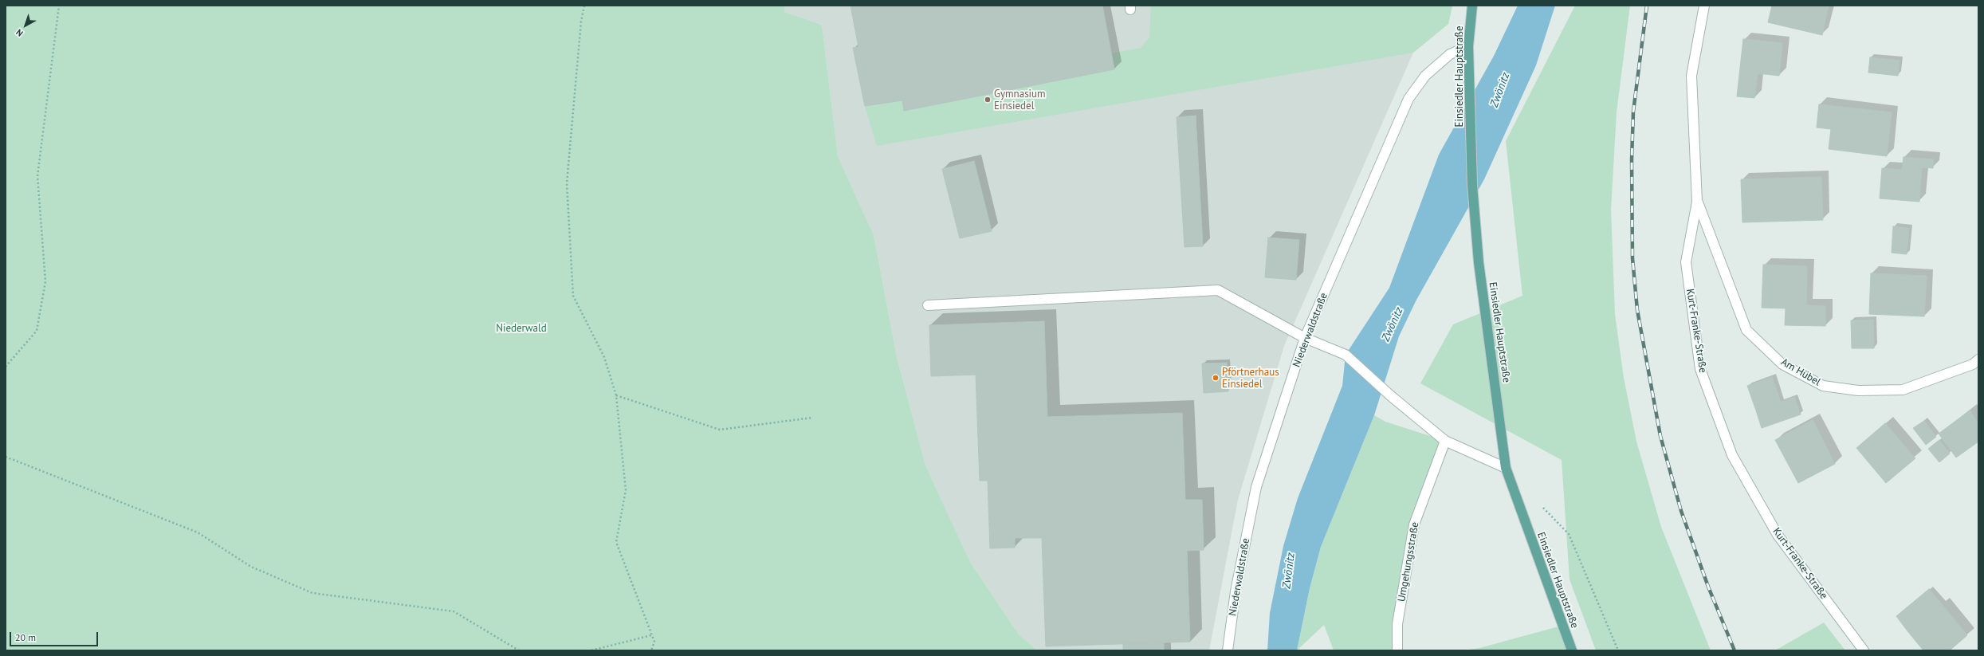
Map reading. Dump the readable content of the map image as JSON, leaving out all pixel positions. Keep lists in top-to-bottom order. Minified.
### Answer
{"streets":{"main road":["Einsiedler Hauptstraße"],"street":["Niederwaldstraße","Kurt-Franke-Straße","Am Hübel","Umgehungsstraße"]},"crossings":[["Einsiedler Hauptstraße","Niederwaldstraße"],["Kurt-Franke-Straße","Am Hübel"]],"water":["Zwönitz"],"parks":["Niederwald"],"places":["Gymnasium Einsiedel","Pförtnerhaus Einsiedel"],"scale_bar":"20 m","north":"bottom left"}
